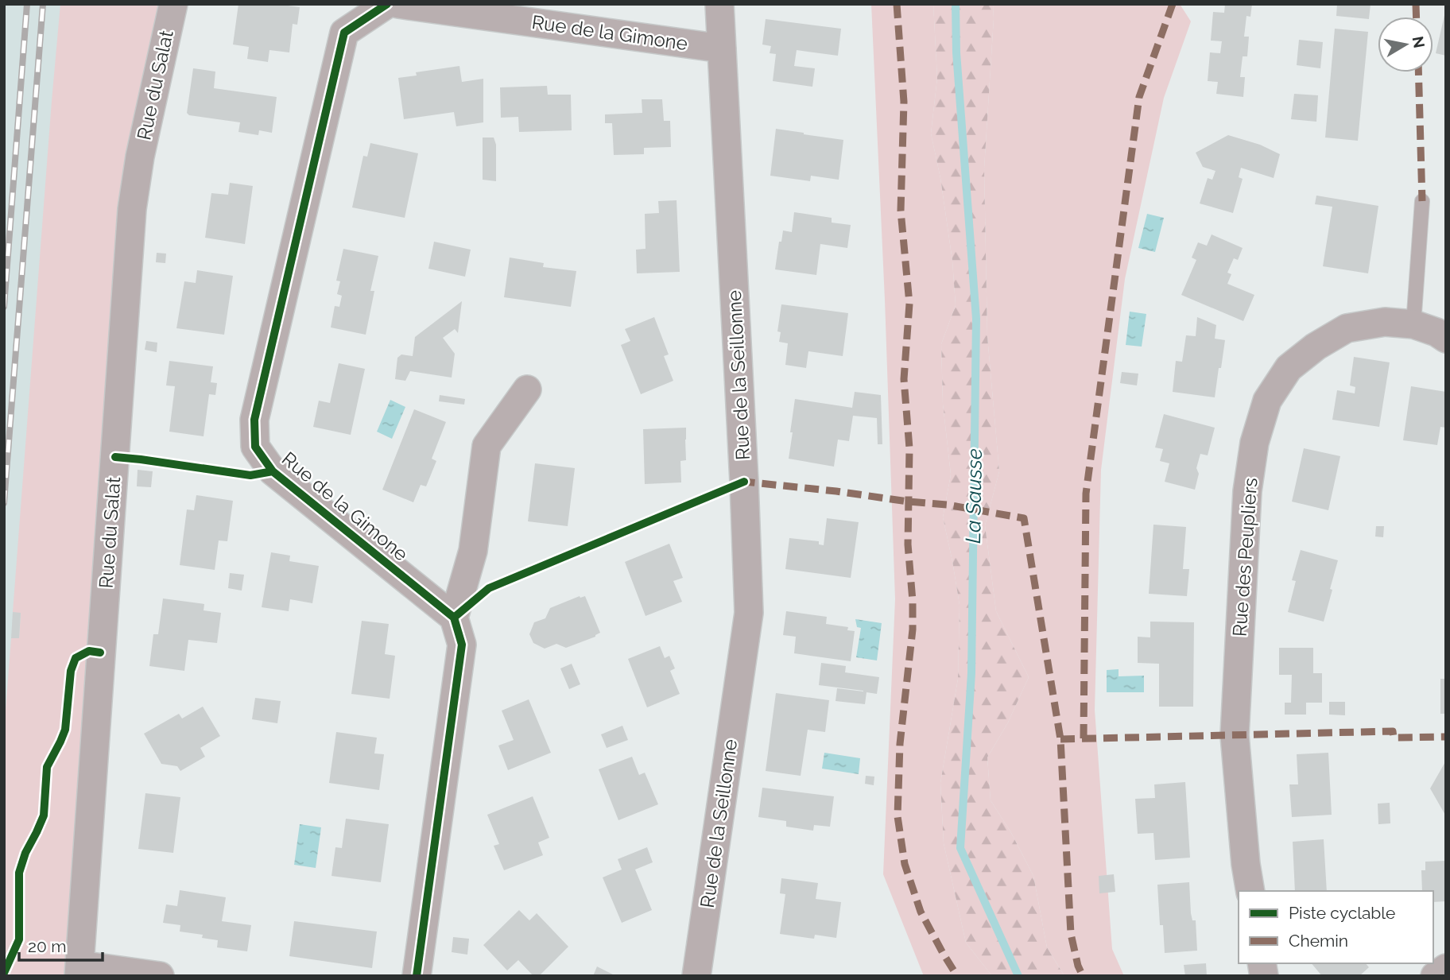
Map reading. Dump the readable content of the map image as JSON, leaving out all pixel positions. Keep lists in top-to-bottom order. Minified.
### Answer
{"streets":{"street":["Rue de la Gimone","Rue du Salat","Rue de la Seillonne","Rue des Peupliers"]},"crossings":[["Rue de la Gimone","Rue de la Seillonne"]],"water":["La Sausse"],"legend":["Piste cyclable","Chemin"],"scale_bar":"20 m","north":"right"}
